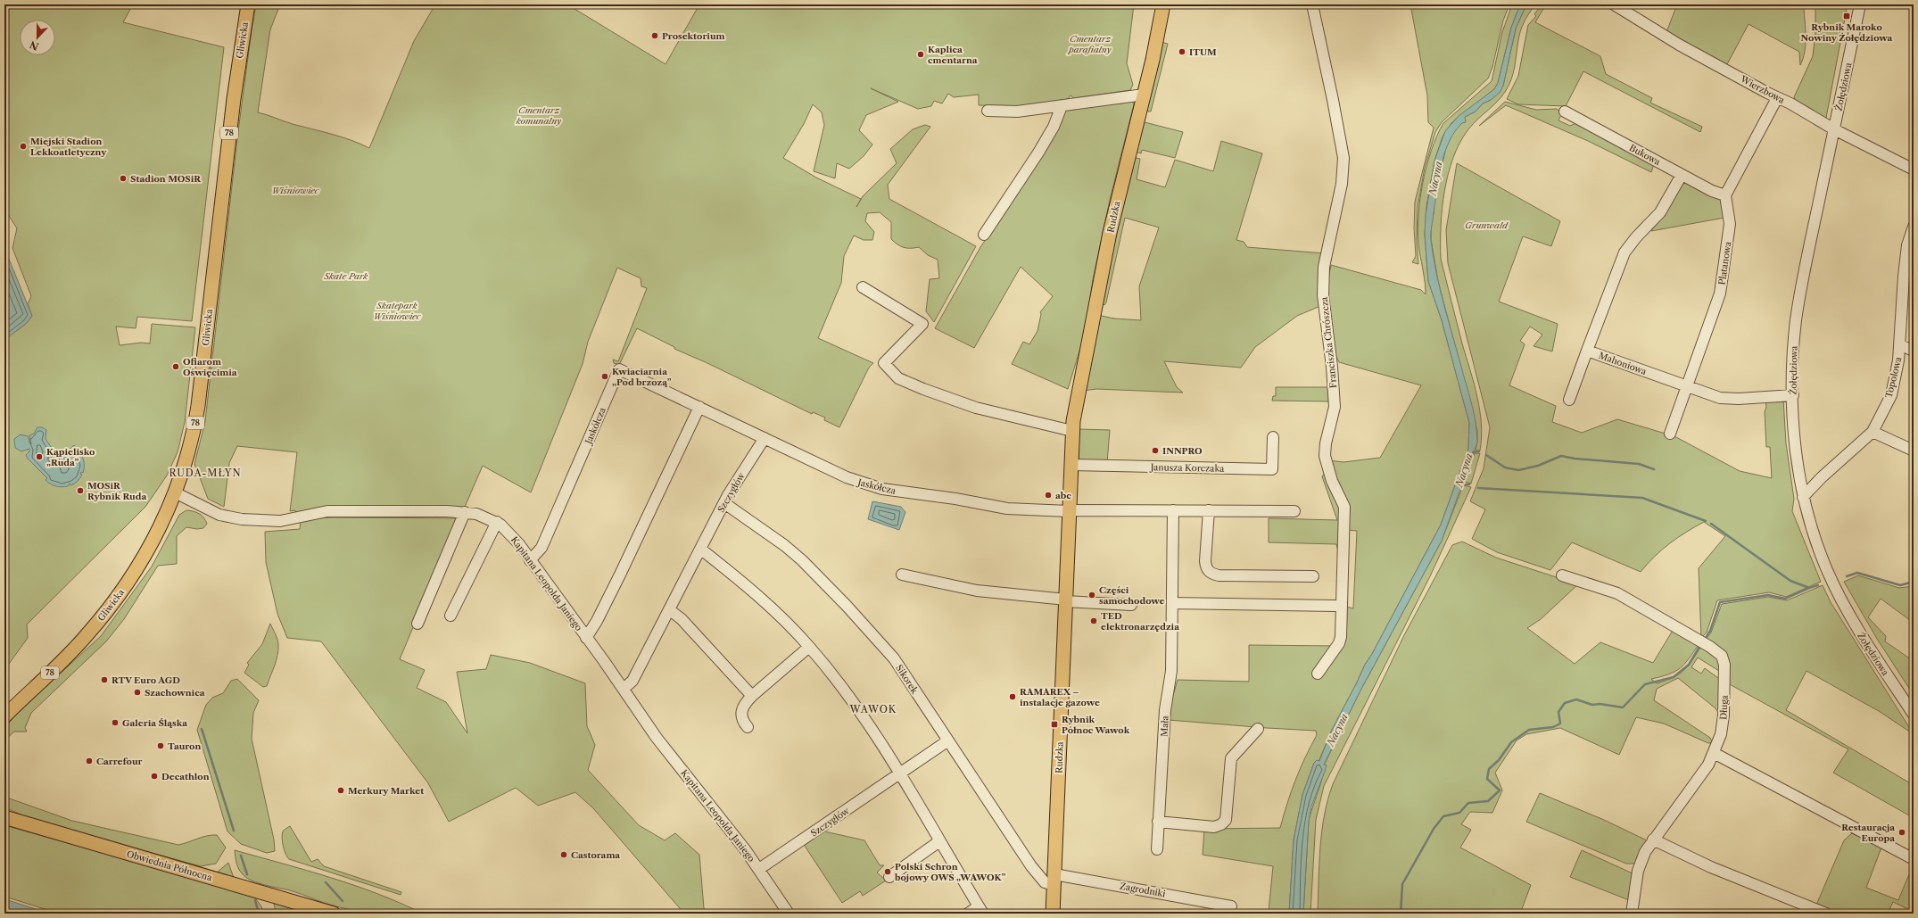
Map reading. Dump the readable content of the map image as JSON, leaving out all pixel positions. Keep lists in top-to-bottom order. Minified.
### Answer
{"streets":{"main road":["Gliwicka","78","Rudzka","Obwiednia Północna"],"street":["Żołędziowa","Wierzbowa","Bukowa","Platanowa","Franciszka Chrószcza","Mahoniowa","Topolowa","Jaskółcza","Janusza Korczaka","Szczygłów","Kapitana Leopolda Janiego","Sikorek","Długa","Mała","Zagrodniki"]},"crossings":[["Gliwicka","Kapitana Leopolda Janiego"],["Żołędziowa","Wierzbowa"],["Żołędziowa","Mahoniowa"],["Żołędziowa","Topolowa"],["Bukowa","Platanowa"],["Bukowa","Mahoniowa"],["Rudzka","Jaskółcza"],["Rudzka","Janusza Korczaka"],["Rudzka","Sikorek"],["Rudzka","Zagrodniki"],["Platanowa","Mahoniowa"],["Jaskółcza","Szczygłów"],["Jaskółcza","Kapitana Leopolda Janiego"],["Szczygłów","Kapitana Leopolda Janiego"],["Szczygłów","Sikorek"],["Sikorek","Zagrodniki"]],"districts":["RUDA-MŁYN","WAWOK"],"water":["Nacyna"],"parks":["Cmentarz parafialny","Cmentarz komunalny","Wiśniowiec","Grunwald","Skate Park","Skatepark Wiśniowiec"],"places":{"transit":["Rybnik Maroko Nowiny Żołędziowa","Rybnik Północ Wawok"],"other":["Prosektorium","ITUM","Kaplica cmentarna","Miejski Stadion Lekkoatletyczny","Stadion MOSiR","Ofiarom Oświęcimia","Kwiaciarnia „Pod brzozą”","INNPRO","Kąpielisko „Ruda”","MOSiR Rybnik Ruda","abc","Części samochodowe","TED elektronarzędzia","RTV Euro AGD","Szachownica","RAMAREX – instalacje gazowe","Galeria Śląska","Tauron","Carrefour","Decathlon","Merkury Market","Restauracja Europa","Castorama","Polski Schron bojowy OWS „WAWOK”"]},"north":"bottom"}
